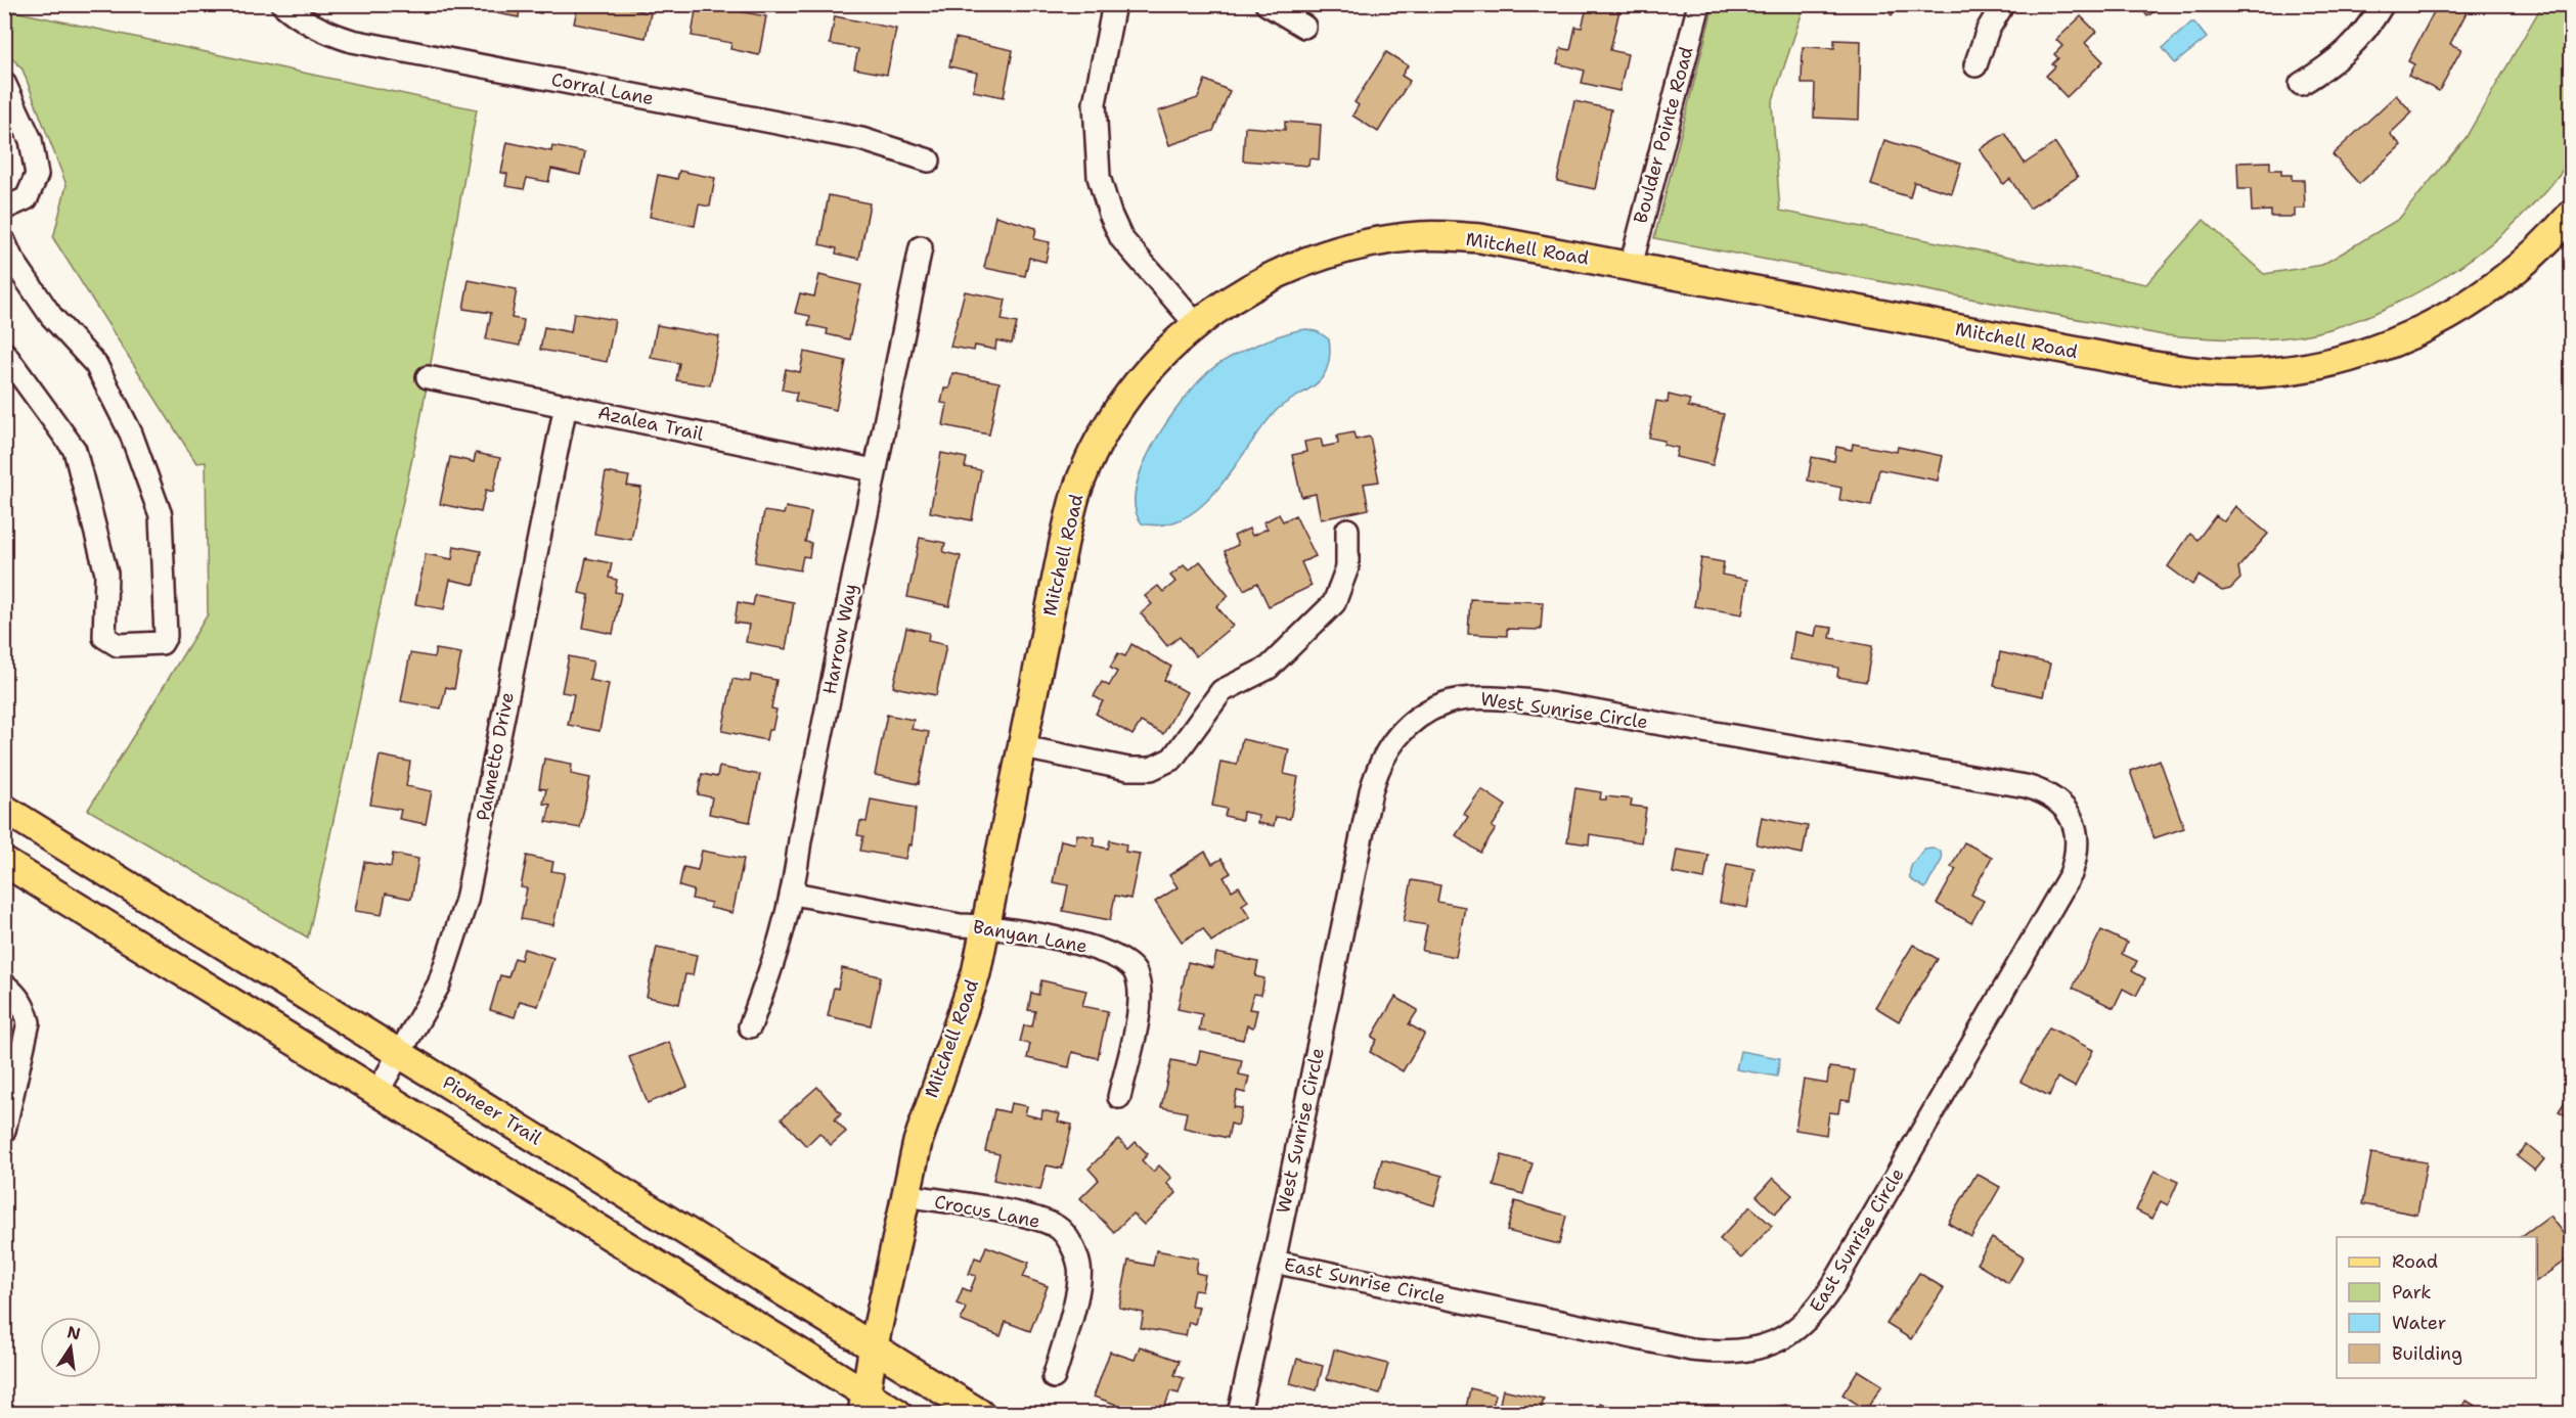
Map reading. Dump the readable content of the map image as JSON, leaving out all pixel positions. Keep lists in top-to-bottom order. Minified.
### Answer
{"streets":{"main road":["Mitchell Road","Pioneer Trail"],"street":["Corral Lane","Boulder Pointe Road","Azalea Trail","Harrow Way","West Sunrise Circle","Palmetto Drive","Banyan Lane","Crocus Lane","East Sunrise Circle"]},"crossings":[["Boulder Pointe Road","Mitchell Road"],["Mitchell Road","Banyan Lane"],["Mitchell Road","Pioneer Trail"],["Mitchell Road","Crocus Lane"],["Azalea Trail","Harrow Way"],["Azalea Trail","Palmetto Drive"],["Harrow Way","Banyan Lane"],["West Sunrise Circle","East Sunrise Circle"],["Palmetto Drive","Pioneer Trail"]],"legend":["Road","Park","Water","Building"],"north":"top"}
